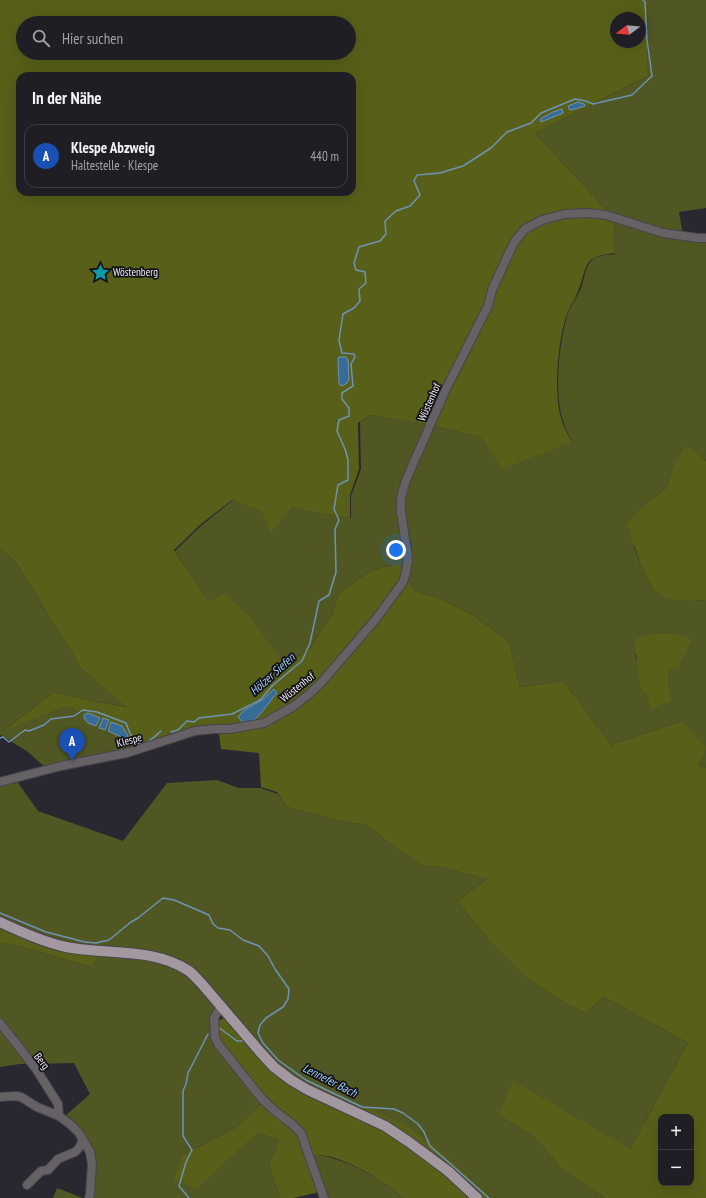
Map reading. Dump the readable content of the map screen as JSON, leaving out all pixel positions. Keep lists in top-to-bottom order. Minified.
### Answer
{"streets":{"street":["Wüstenhof","Klespe","Berg"]},"crossings":[["Wüstenhof","Klespe"]],"water":["Hölzer Siefen","Lennefer Bach"],"places":{"place":["Wöstenberg"]},"north":"left","page":{"search":"Hier suchen","heading":"In der Nähe","list":[{"mark":"A","name":"Klespe Abzweig","note":"Haltestelle · Klespe","value":"440 m"}],"pins":"A","map_buttons":["+","−"]}}
